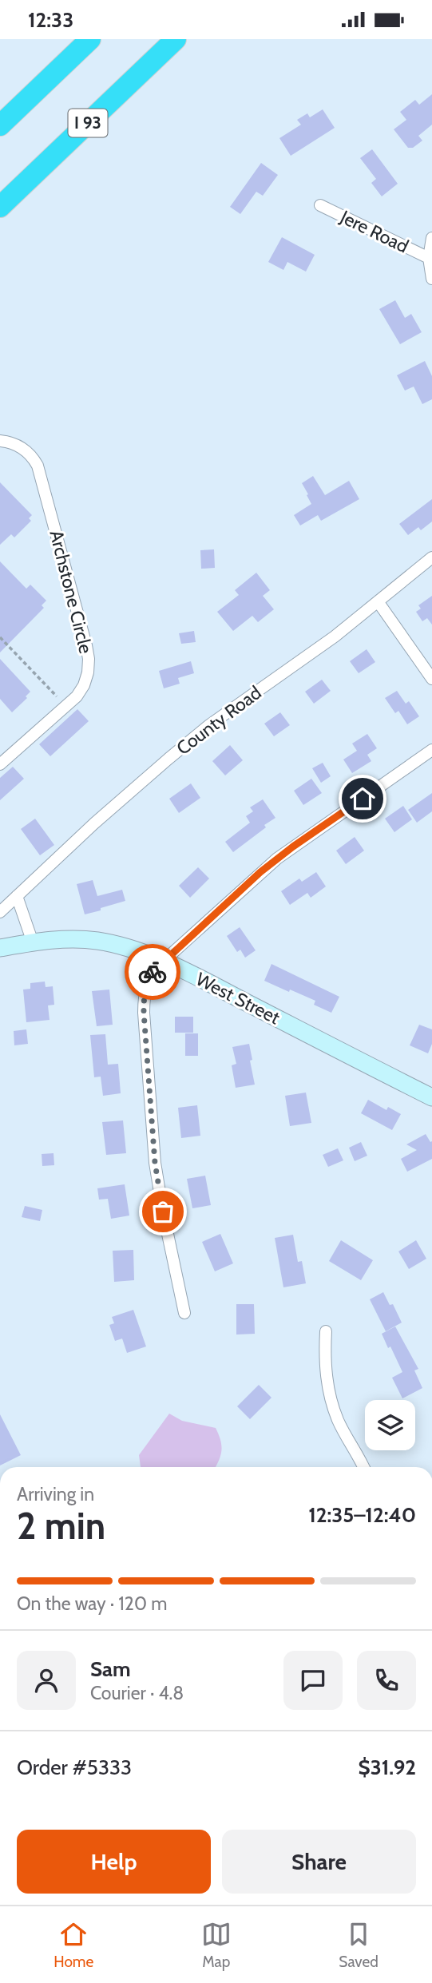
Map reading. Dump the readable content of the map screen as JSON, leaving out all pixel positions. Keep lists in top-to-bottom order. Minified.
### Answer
{"streets":{"highway":["I 93"],"main road":["West Street"],"street":["Jere Road","Archstone Circle","County Road"]},"page":{"status":"12:33","heading":["2 min","Arriving in","12:35–12:40"],"panel":["Sam","Courier · 4.8","Order #5333","$31.92"],"bar":"On the way · 120 m","buttons":["Help","Share"],"tabs":["Home","Map","Saved"]}}
